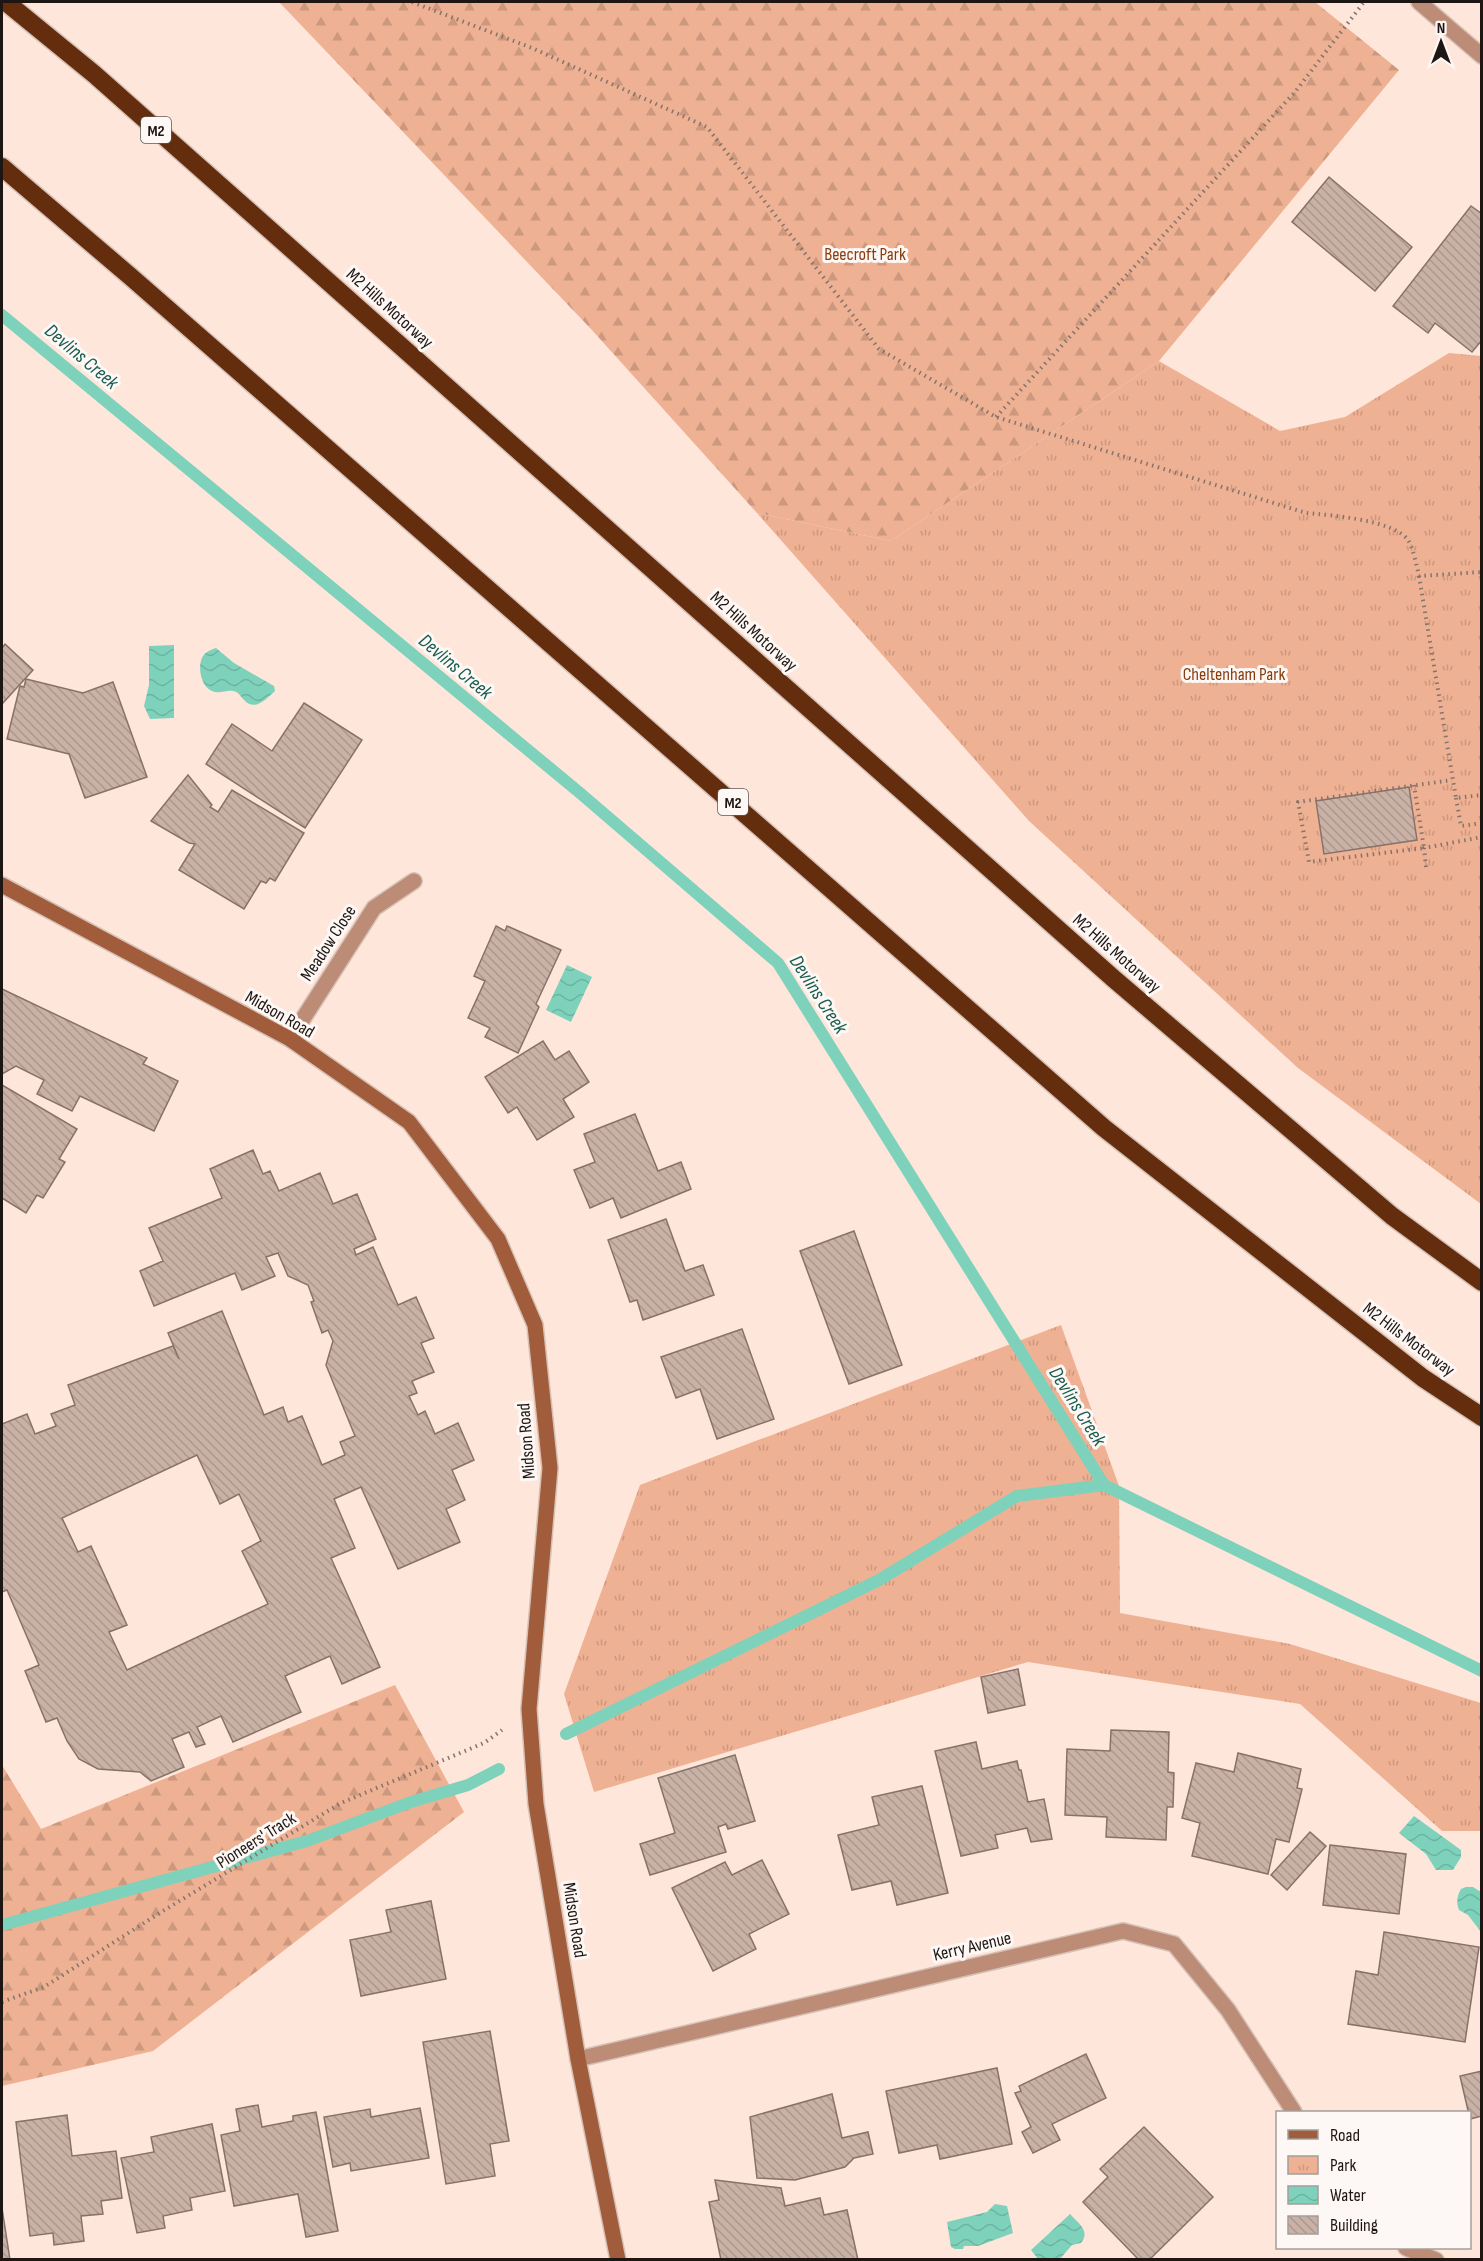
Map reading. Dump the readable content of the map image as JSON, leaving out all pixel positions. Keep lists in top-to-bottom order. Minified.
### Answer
{"streets":{"highway":["M2","M2 Hills Motorway"],"street":["Meadow Close","Midson Road","Kerry Avenue"],"path":["Pioneers' Track"]},"crossings":[["Meadow Close","Midson Road"],["Midson Road","Pioneers' Track"],["Midson Road","Kerry Avenue"]],"water":["Devlins Creek"],"parks":["Beecroft Park","Cheltenham Park"],"legend":["Road","Park","Water","Building"],"north":"top"}
